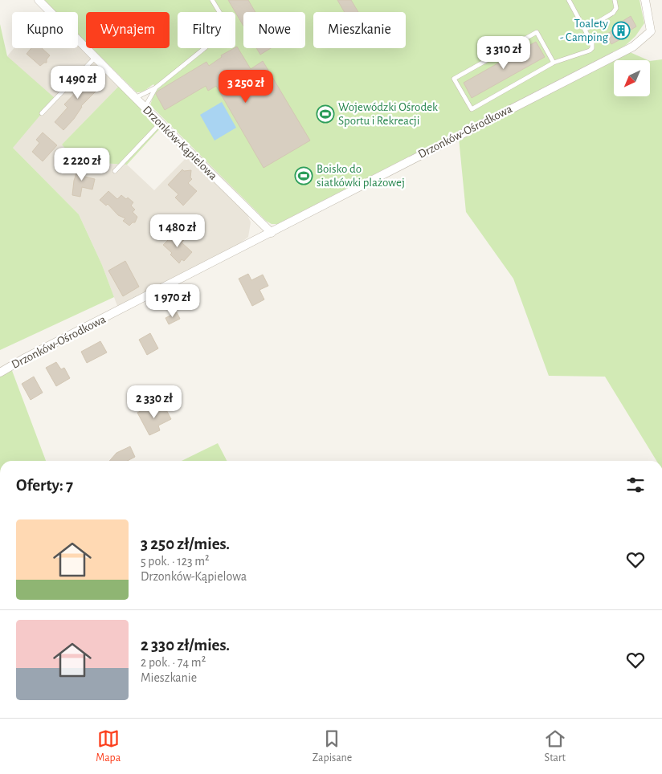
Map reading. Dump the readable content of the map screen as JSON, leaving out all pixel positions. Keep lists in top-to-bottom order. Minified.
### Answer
{"streets":{"street":["Drzonków-Ośrodkowa","Drzonków-Kąpielowa"]},"crossings":[["Drzonków-Ośrodkowa","Drzonków-Kąpielowa"]],"places":{"building":["Toalety - Camping"],"sports":["Wojewódzki Ośrodek Sportu i Rekreacji","Boisko do siatkówki plażowej"]},"north":"bottom left","page":{"chip":["Kupno","Wynajem","Filtry","Nowe","Mieszkanie"],"price":["3 310 zł","1 490 zł","3 250 zł","2 220 zł","1 480 zł","1 970 zł","2 330 zł"],"heading":"Oferty: 7","list":[{"name":"3 250 zł/mies.","note":"5 pok. · 123 m² · Drzonków-Kąpielowa"},{"name":"2 330 zł/mies.","note":"2 pok. · 74 m² · Mieszkanie"}],"tabs":["Mapa","Zapisane","Start"]}}
